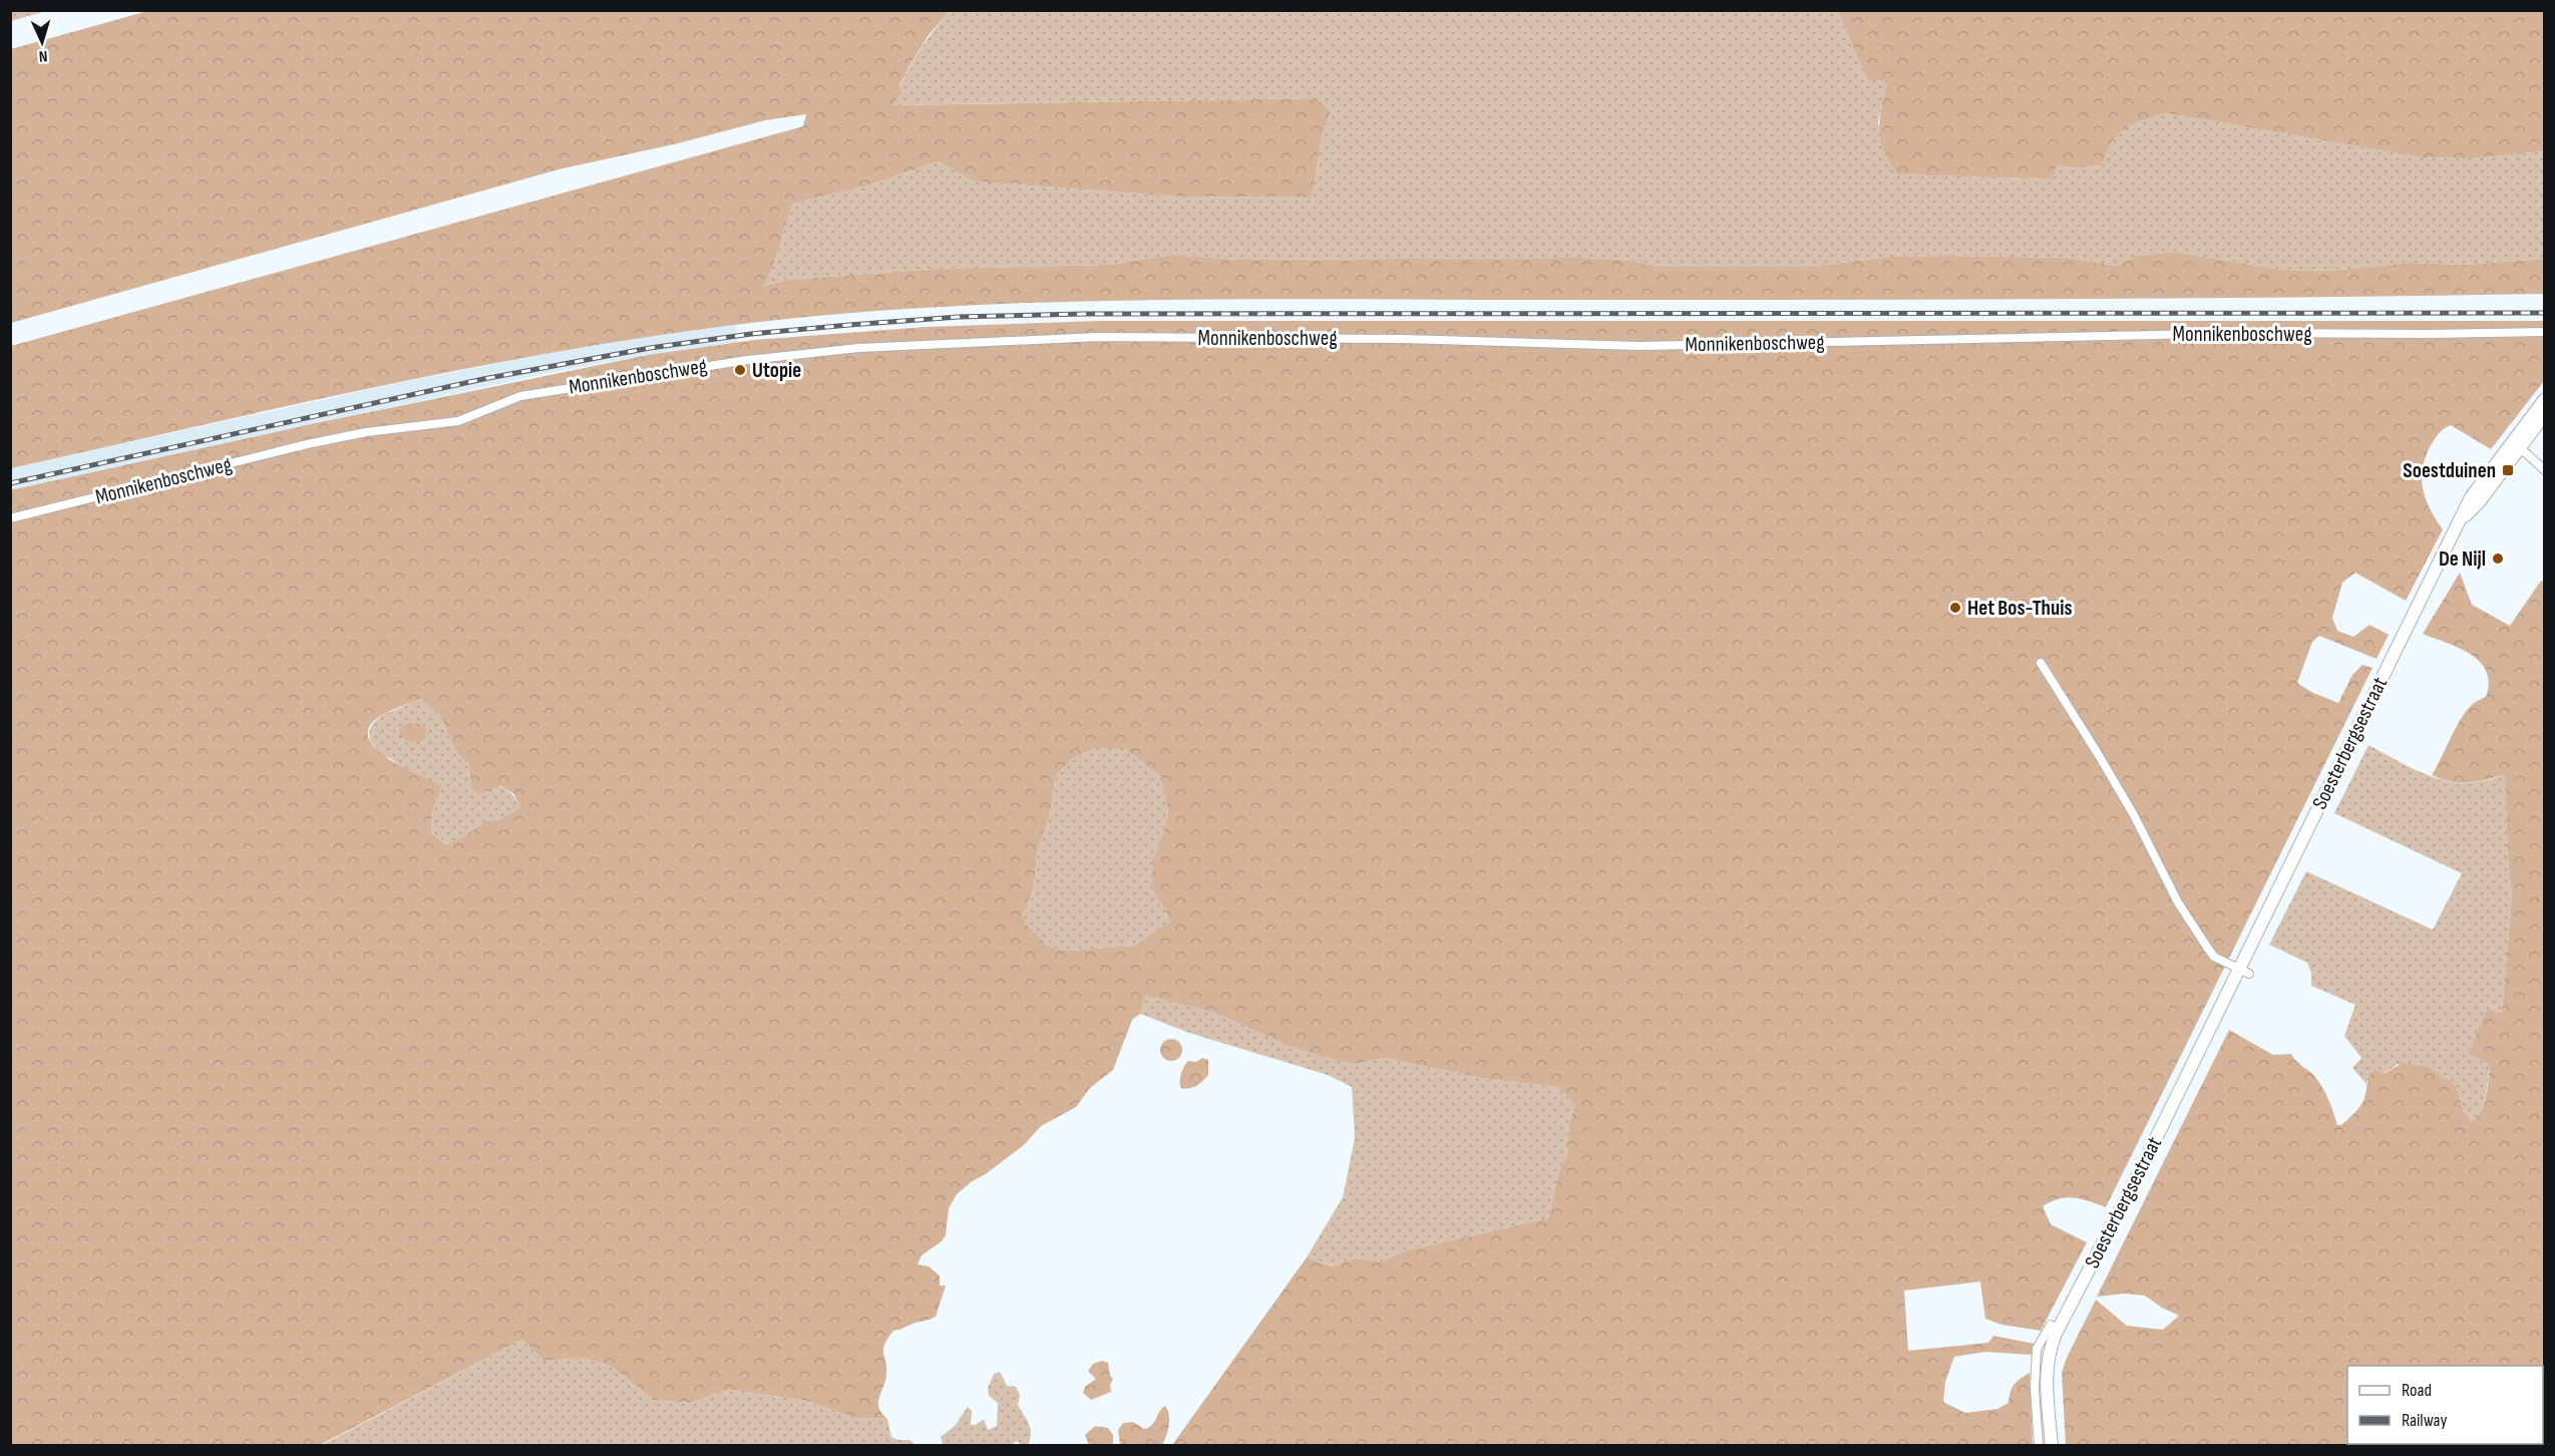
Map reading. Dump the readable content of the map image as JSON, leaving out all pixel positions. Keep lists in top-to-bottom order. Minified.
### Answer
{"streets":{"main road":["Soesterbergsestraat"],"street":["Monnikenboschweg"]},"places":{"other":["Utopie","De Nijl","Het Bos-Thuis"],"transit":["Soestduinen"]},"legend":["Road","Railway"],"north":"bottom"}
